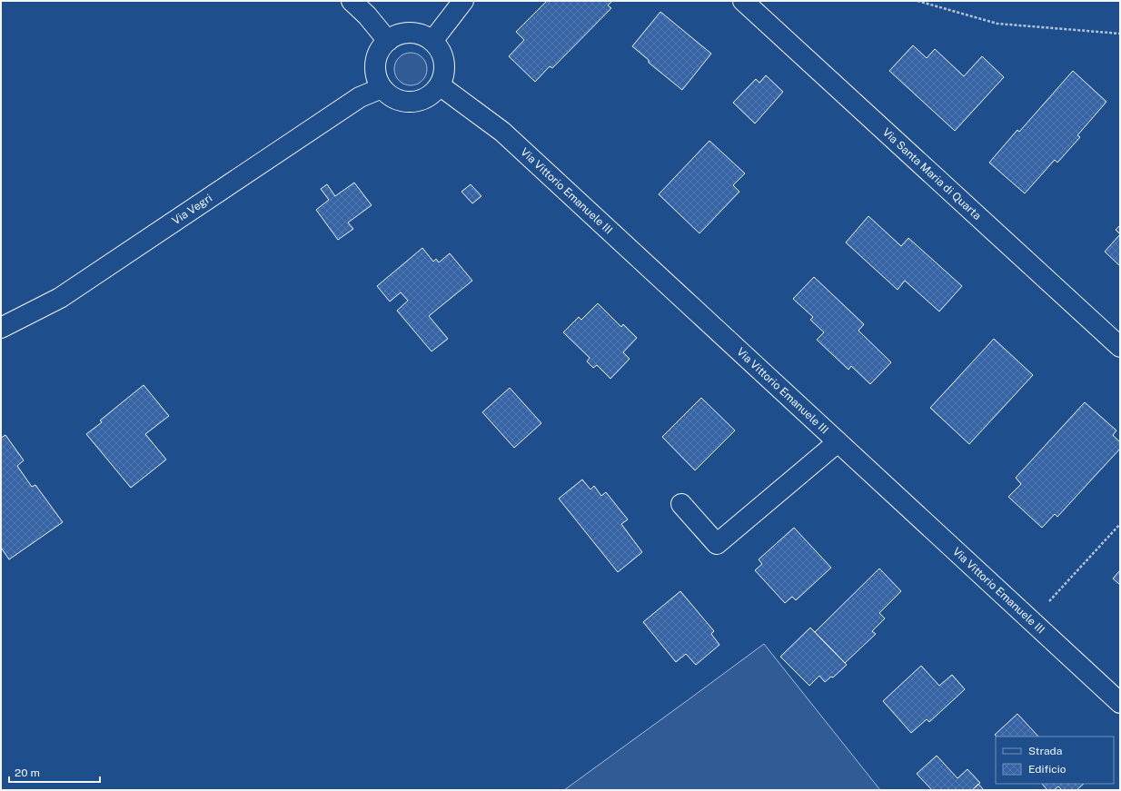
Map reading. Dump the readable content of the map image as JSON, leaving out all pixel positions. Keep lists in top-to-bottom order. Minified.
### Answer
{"streets":{"street":["Via Santa Maria di Quarta","Via Vittorio Emanuele III","Via Vegri"]},"crossings":[["Via Vittorio Emanuele III","Via Vegri"]],"legend":["Strada","Edificio"],"scale_bar":"20 m"}
